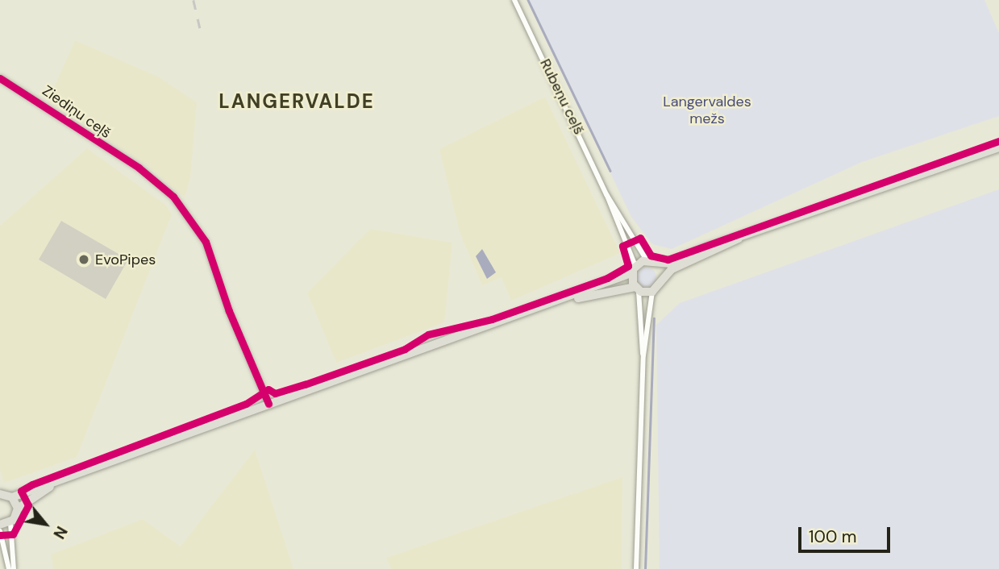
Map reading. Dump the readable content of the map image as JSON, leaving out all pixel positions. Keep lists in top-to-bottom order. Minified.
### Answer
{"streets":{"street":["Rubeņu ceļš","Ziediņu ceļš"]},"districts":["LANGERVALDE"],"parks":["Langervaldes mežs"],"places":["EvoPipes"],"scale_bar":"100 m","north":"bottom right"}
